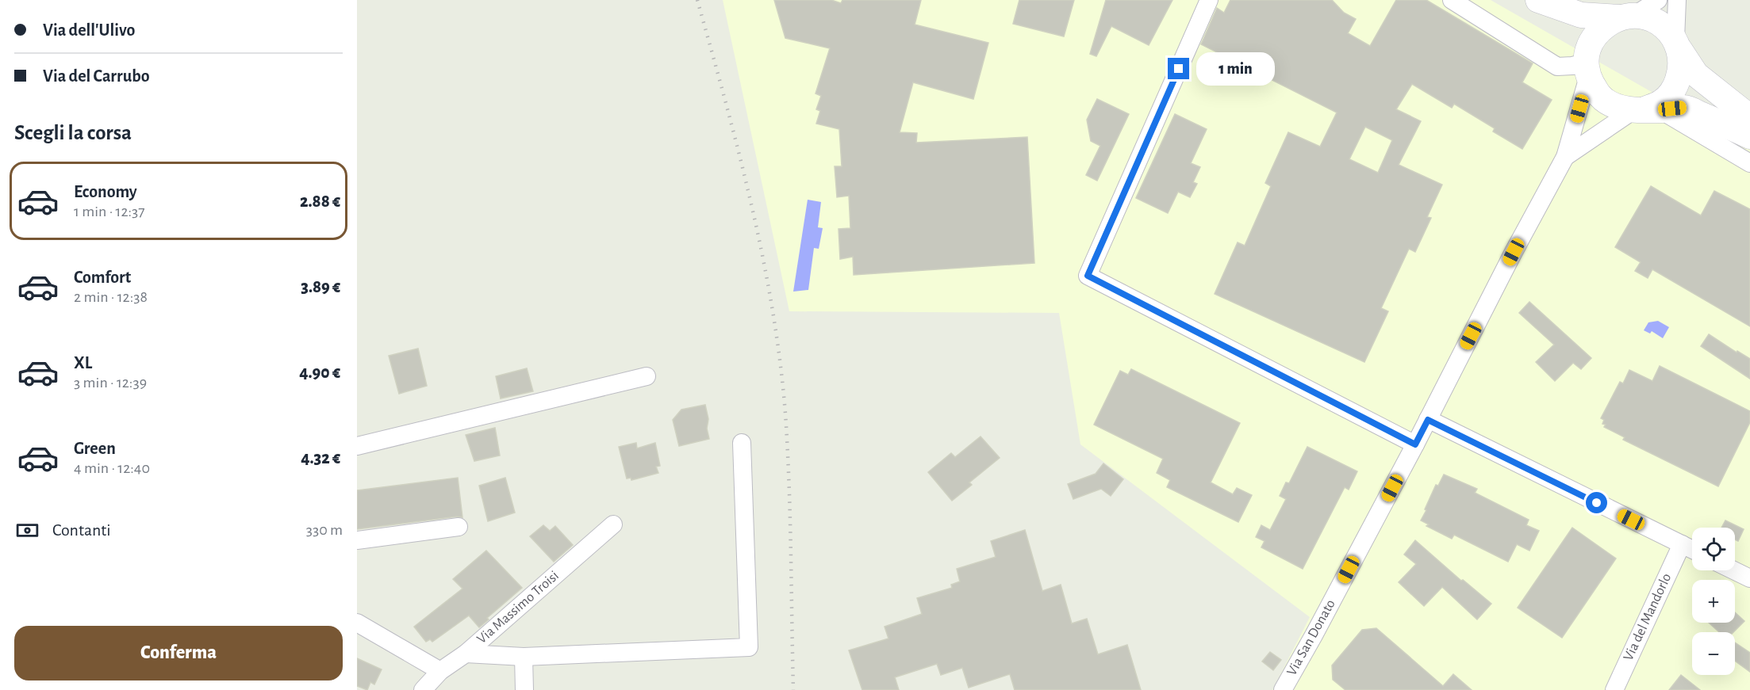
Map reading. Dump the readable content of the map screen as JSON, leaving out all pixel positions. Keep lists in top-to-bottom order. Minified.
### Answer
{"streets":{"street":["Via Massimo Troisi","Via del Mandorlo","Via San Donato"]},"page":{"banner":["Via dell'Ulivo","Via del Carrubo"],"bubble":"1 min","heading":"Scegli la corsa","list":[{"name":"Economy","note":"1 min · 12:37","value":"2.88 €"},{"name":"Comfort","note":"2 min · 12:38","value":"3.89 €"},{"name":"XL","note":"3 min · 12:39","value":"4.90 €"},{"name":"Green","note":"4 min · 12:40","value":"4.32 €"}],"pay":["Contanti","330 m"],"map_buttons":["+","−"],"buttons":"Conferma"}}
